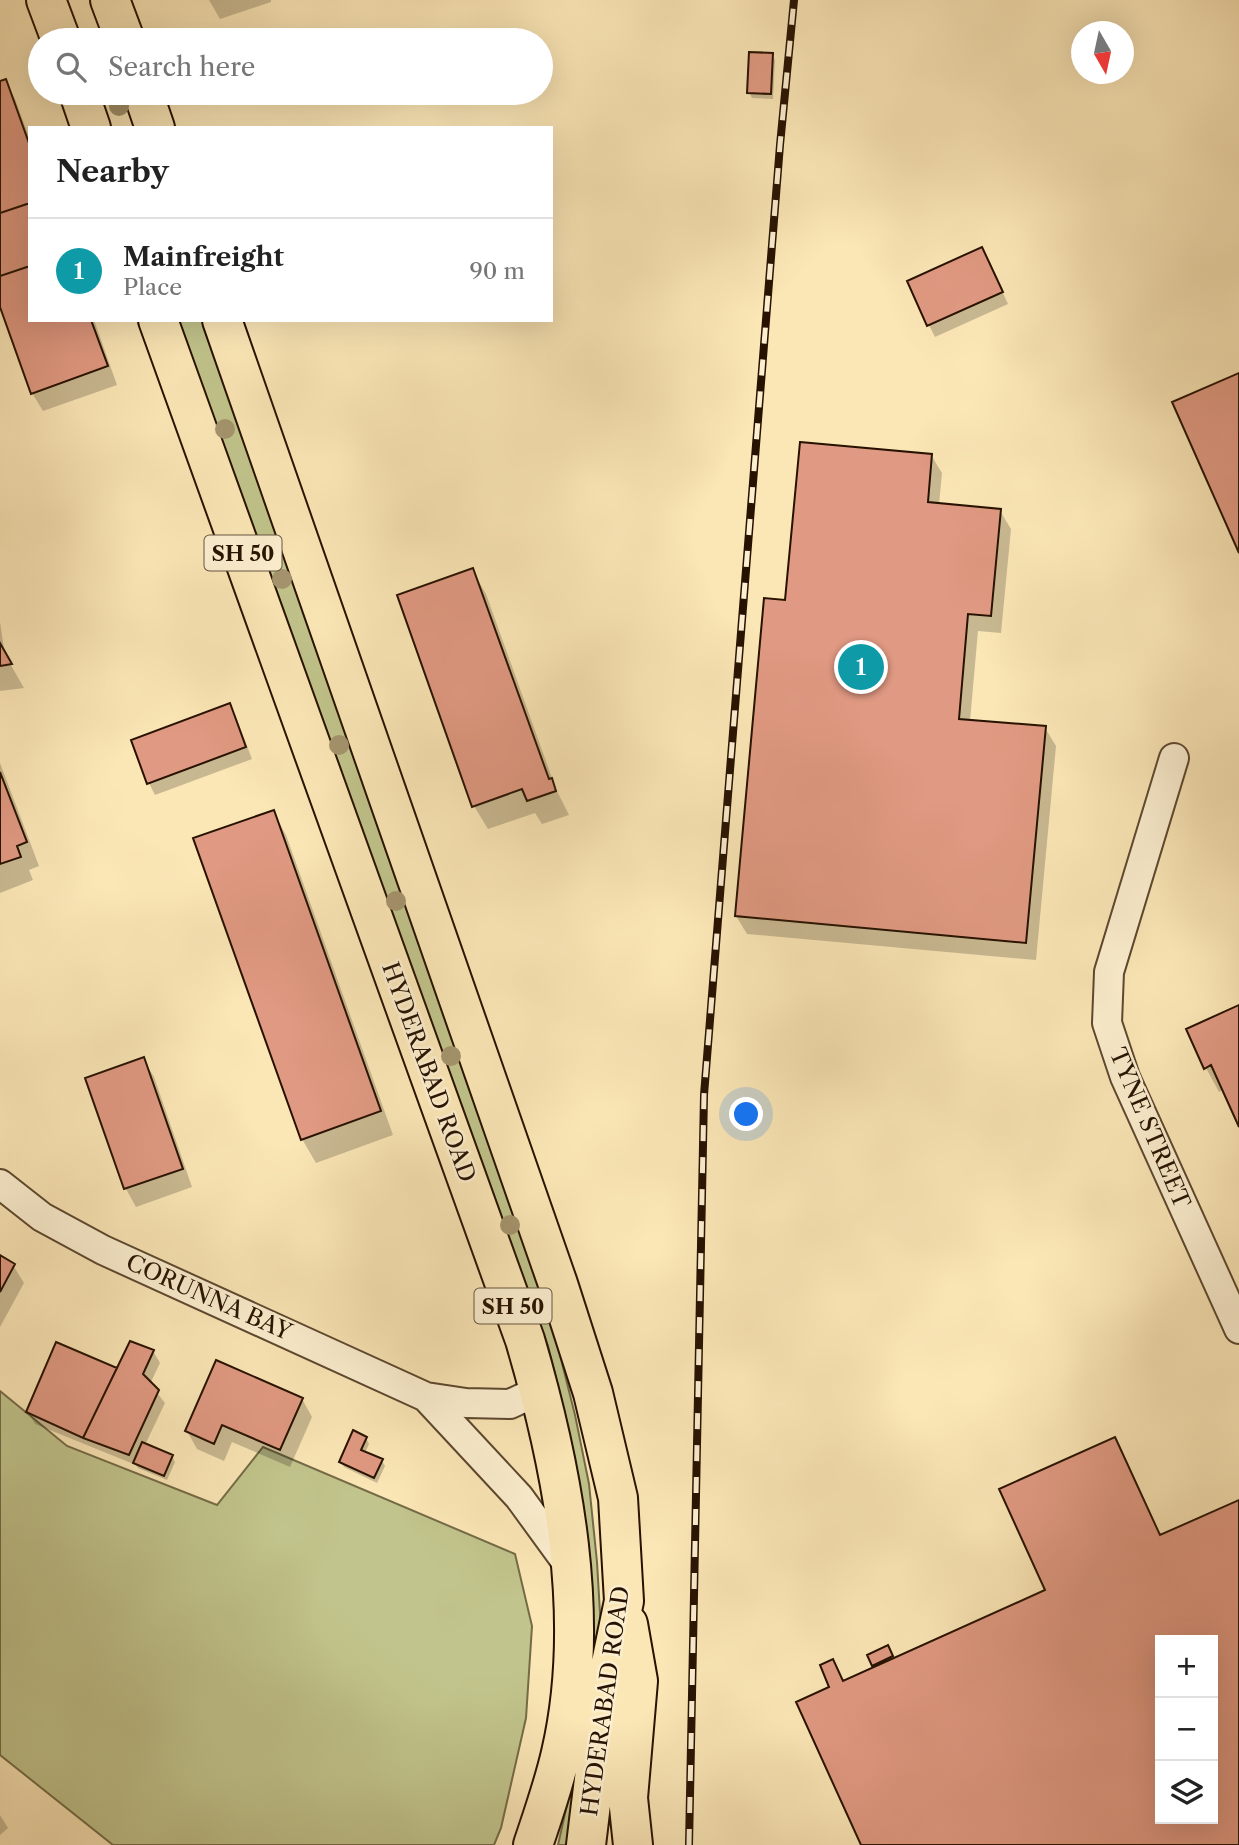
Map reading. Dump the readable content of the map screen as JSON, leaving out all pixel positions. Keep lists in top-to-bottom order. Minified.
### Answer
{"streets":{"highway":["SH 50","HYDERABAD ROAD"],"street":["TYNE STREET","CORUNNA BAY"]},"crossings":[["HYDERABAD ROAD","CORUNNA BAY"]],"north":"bottom","page":{"search":"Search here","heading":"Nearby","list":[{"mark":"1","name":"Mainfreight","note":"Place","value":"90 m"}],"pins":"1","map_buttons":["+","−"]}}
